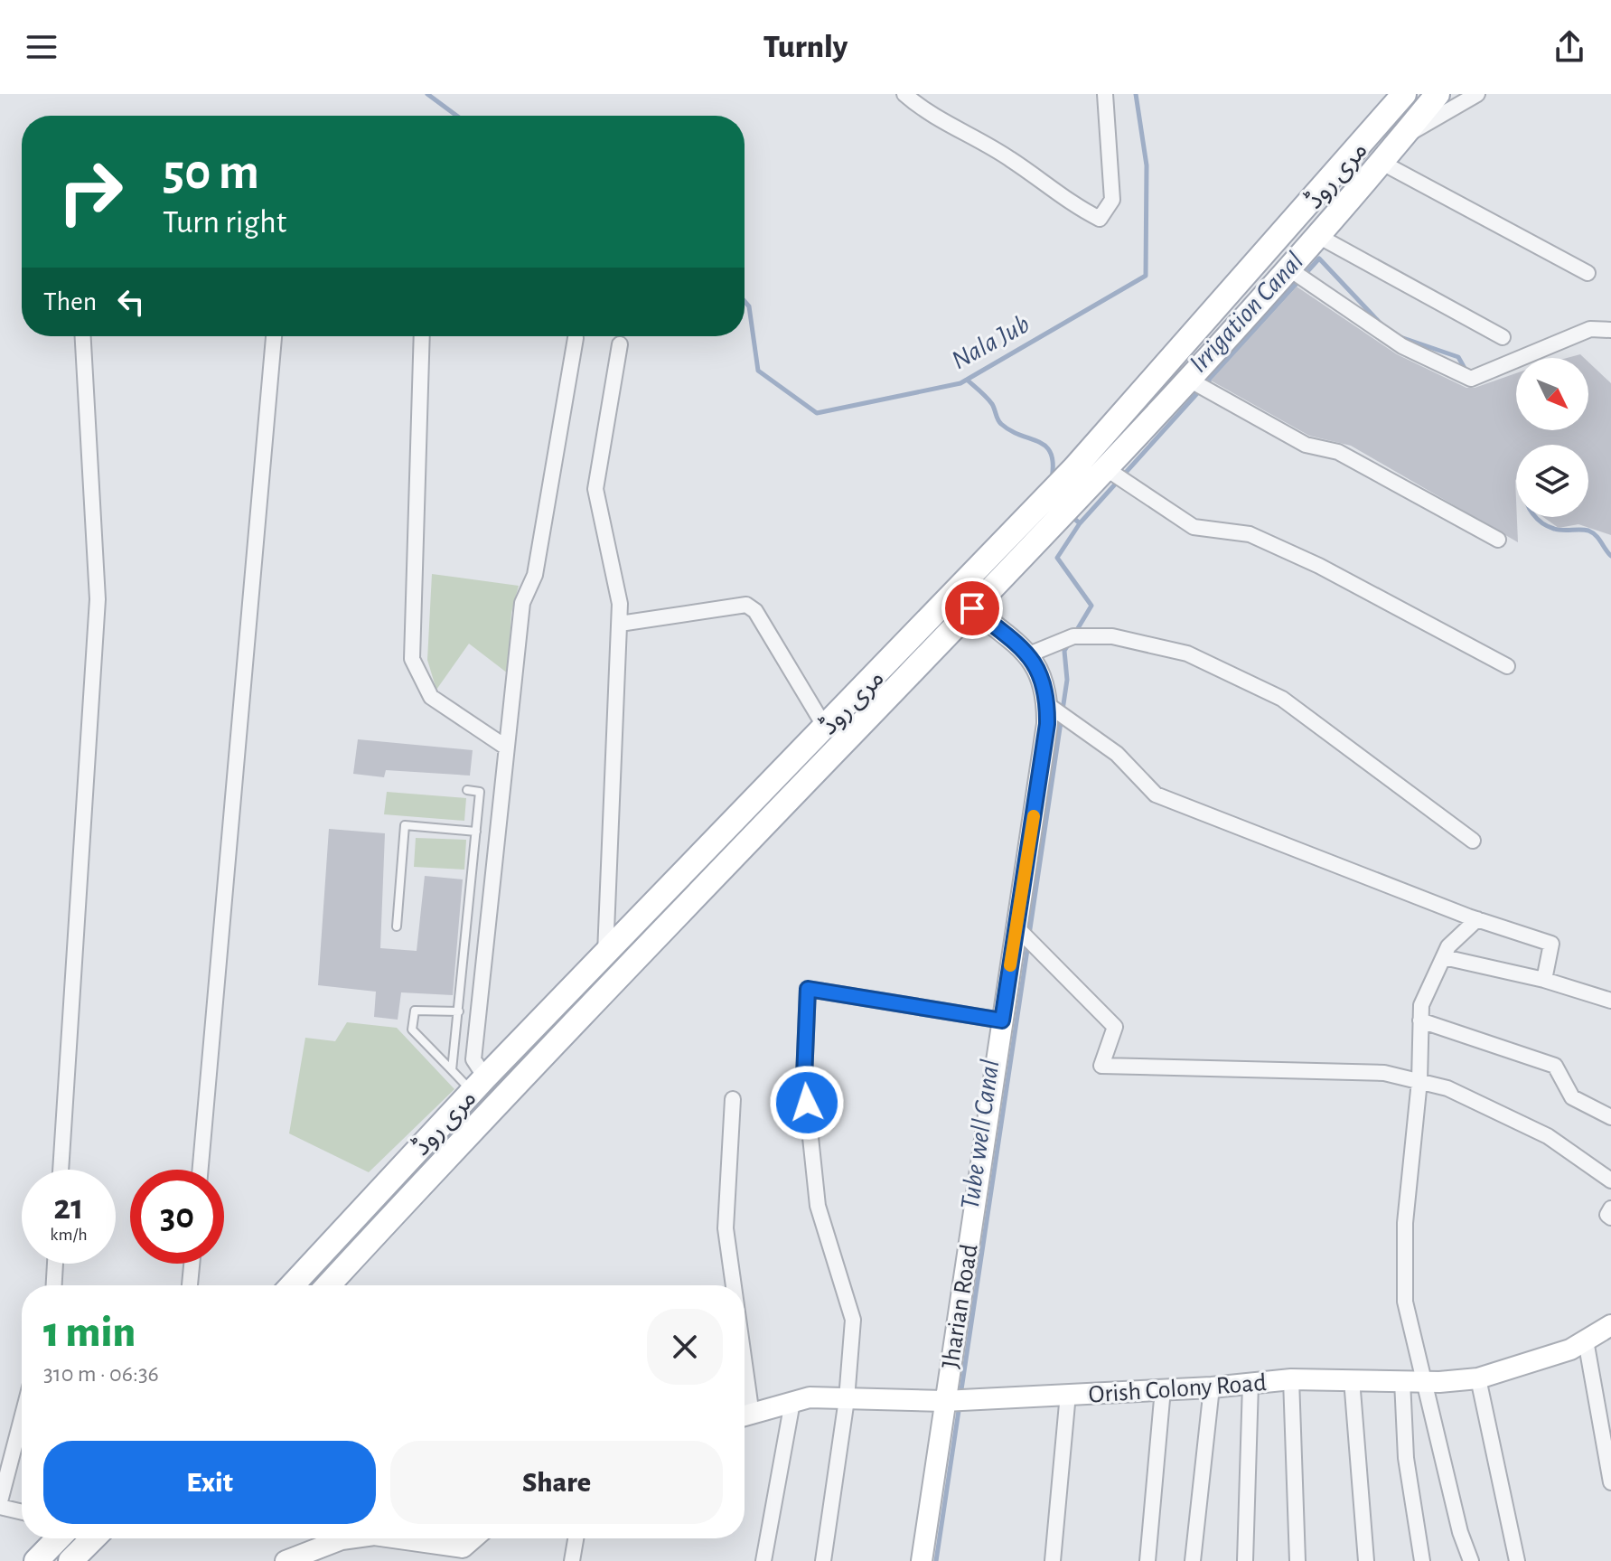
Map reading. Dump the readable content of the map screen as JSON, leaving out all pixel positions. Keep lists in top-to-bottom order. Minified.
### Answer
{"streets":{"main road":["مری روڈ"],"street":["Jharian Road","Orish Colony Road"]},"crossings":[["مری روڈ","Jharian Road"],["Jharian Road","Orish Colony Road"]],"water":["Irrigation Canal","Nala Jub","Tube well Canal"],"north":"bottom right","page":{"header":"Turnly","turn":["50 m","Turn right"],"then":"Then","speed":"21 km/h","limit":"30","heading":["1 min","310 m · 06:36"],"buttons":["Exit","Share"]}}
